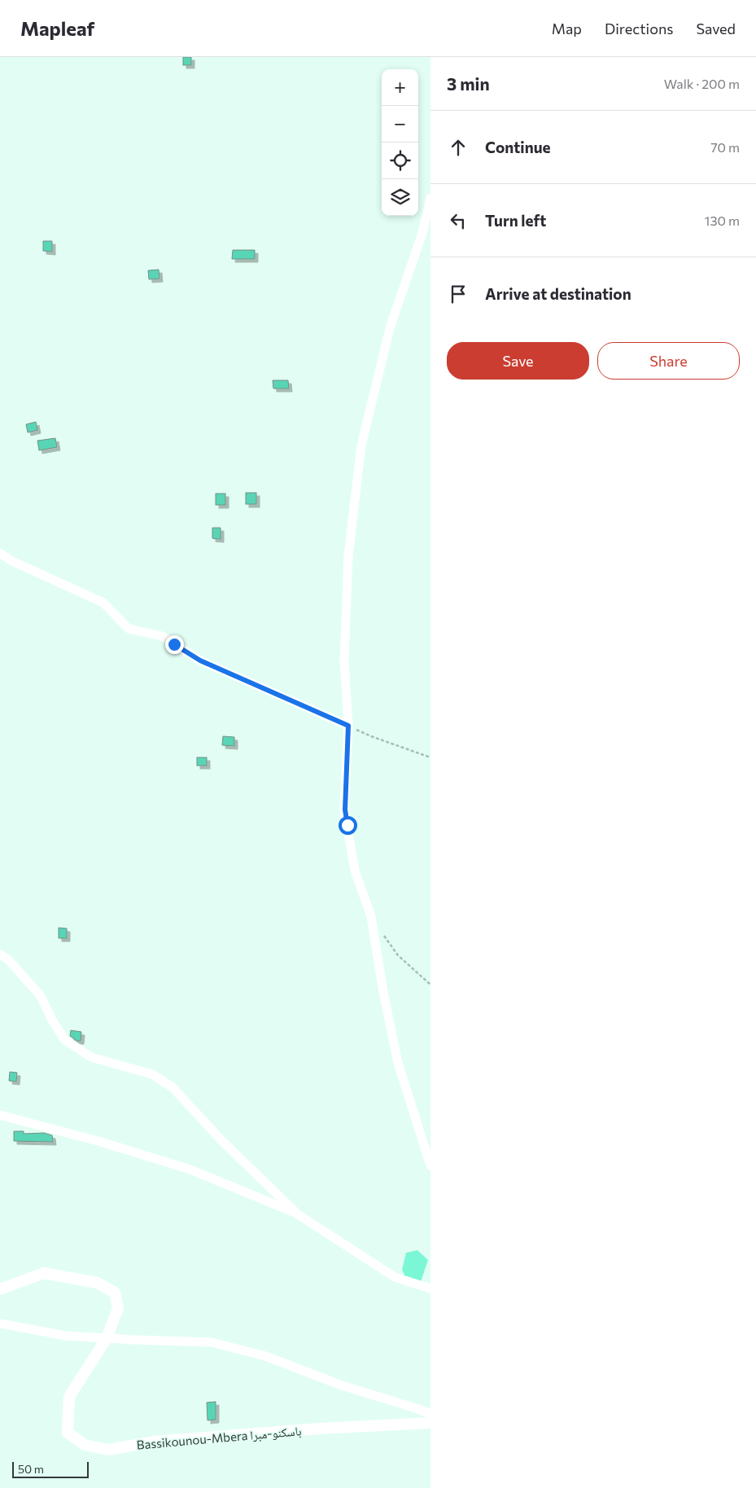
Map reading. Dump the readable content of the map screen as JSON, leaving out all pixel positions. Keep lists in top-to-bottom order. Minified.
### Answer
{"streets":{"street":["Bassikounou-Mbera باسكنو-مبرا"]},"scale_bar":"50 m","page":{"header":"Mapleaf","nav":["Map","Directions","Saved"],"heading":["3 min","Walk · 200 m"],"map_buttons":["+","−"],"list":[["Continue","70 m"],["Turn left","130 m"],"Arrive at destination"],"buttons":["Save","Share"],"scale":"50 m"}}
